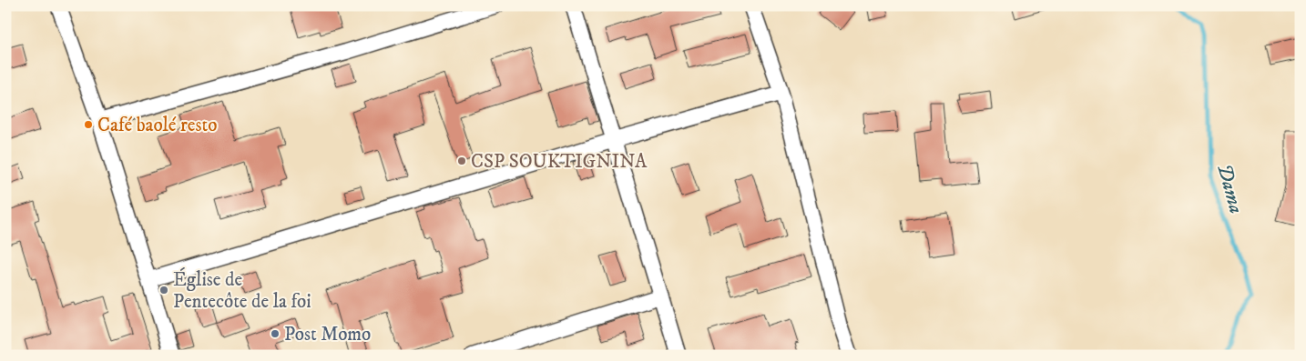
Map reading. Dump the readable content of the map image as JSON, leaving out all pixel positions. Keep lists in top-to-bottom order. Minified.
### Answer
{"water":["Dama"],"places":["Café baolé resto","CSP SOUKTIGNINA","Église de Pentecôte de la foi","Post Momo"]}
